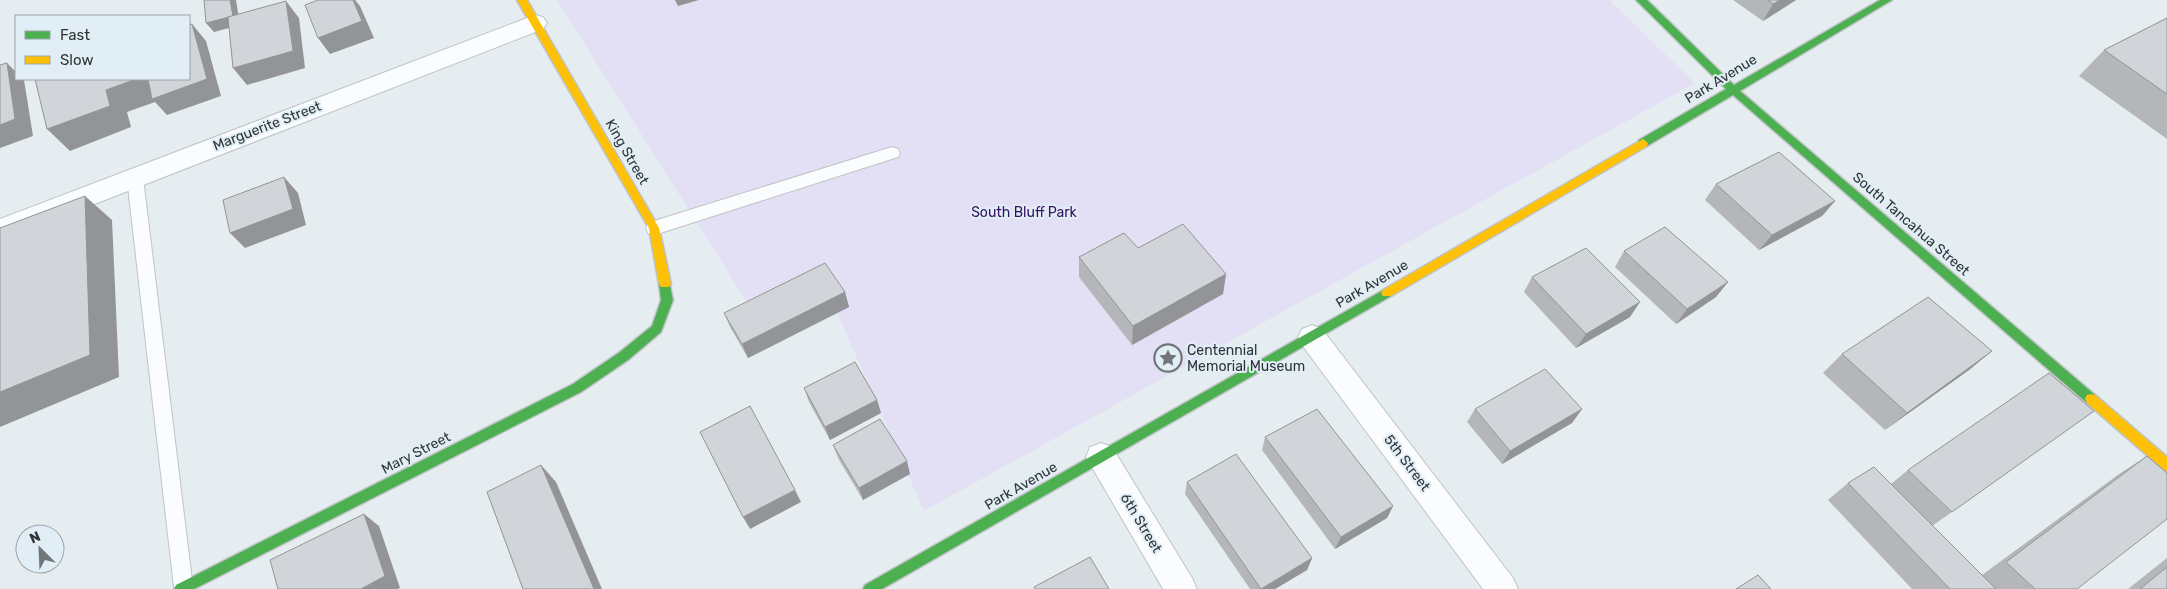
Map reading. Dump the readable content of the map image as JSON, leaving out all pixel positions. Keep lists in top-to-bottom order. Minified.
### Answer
{"streets":{"street":["Park Avenue","Marguerite Street","King Street","South Tancahua Street","Mary Street","5th Street","6th Street"]},"crossings":[["Park Avenue","South Tancahua Street"],["Park Avenue","5th Street"],["Park Avenue","6th Street"],["Marguerite Street","King Street"],["King Street","Mary Street"]],"parks":["South Bluff Park"],"places":{"place":["Centennial Memorial Museum"]},"legend":["Fast","Slow"],"north":"top left"}
